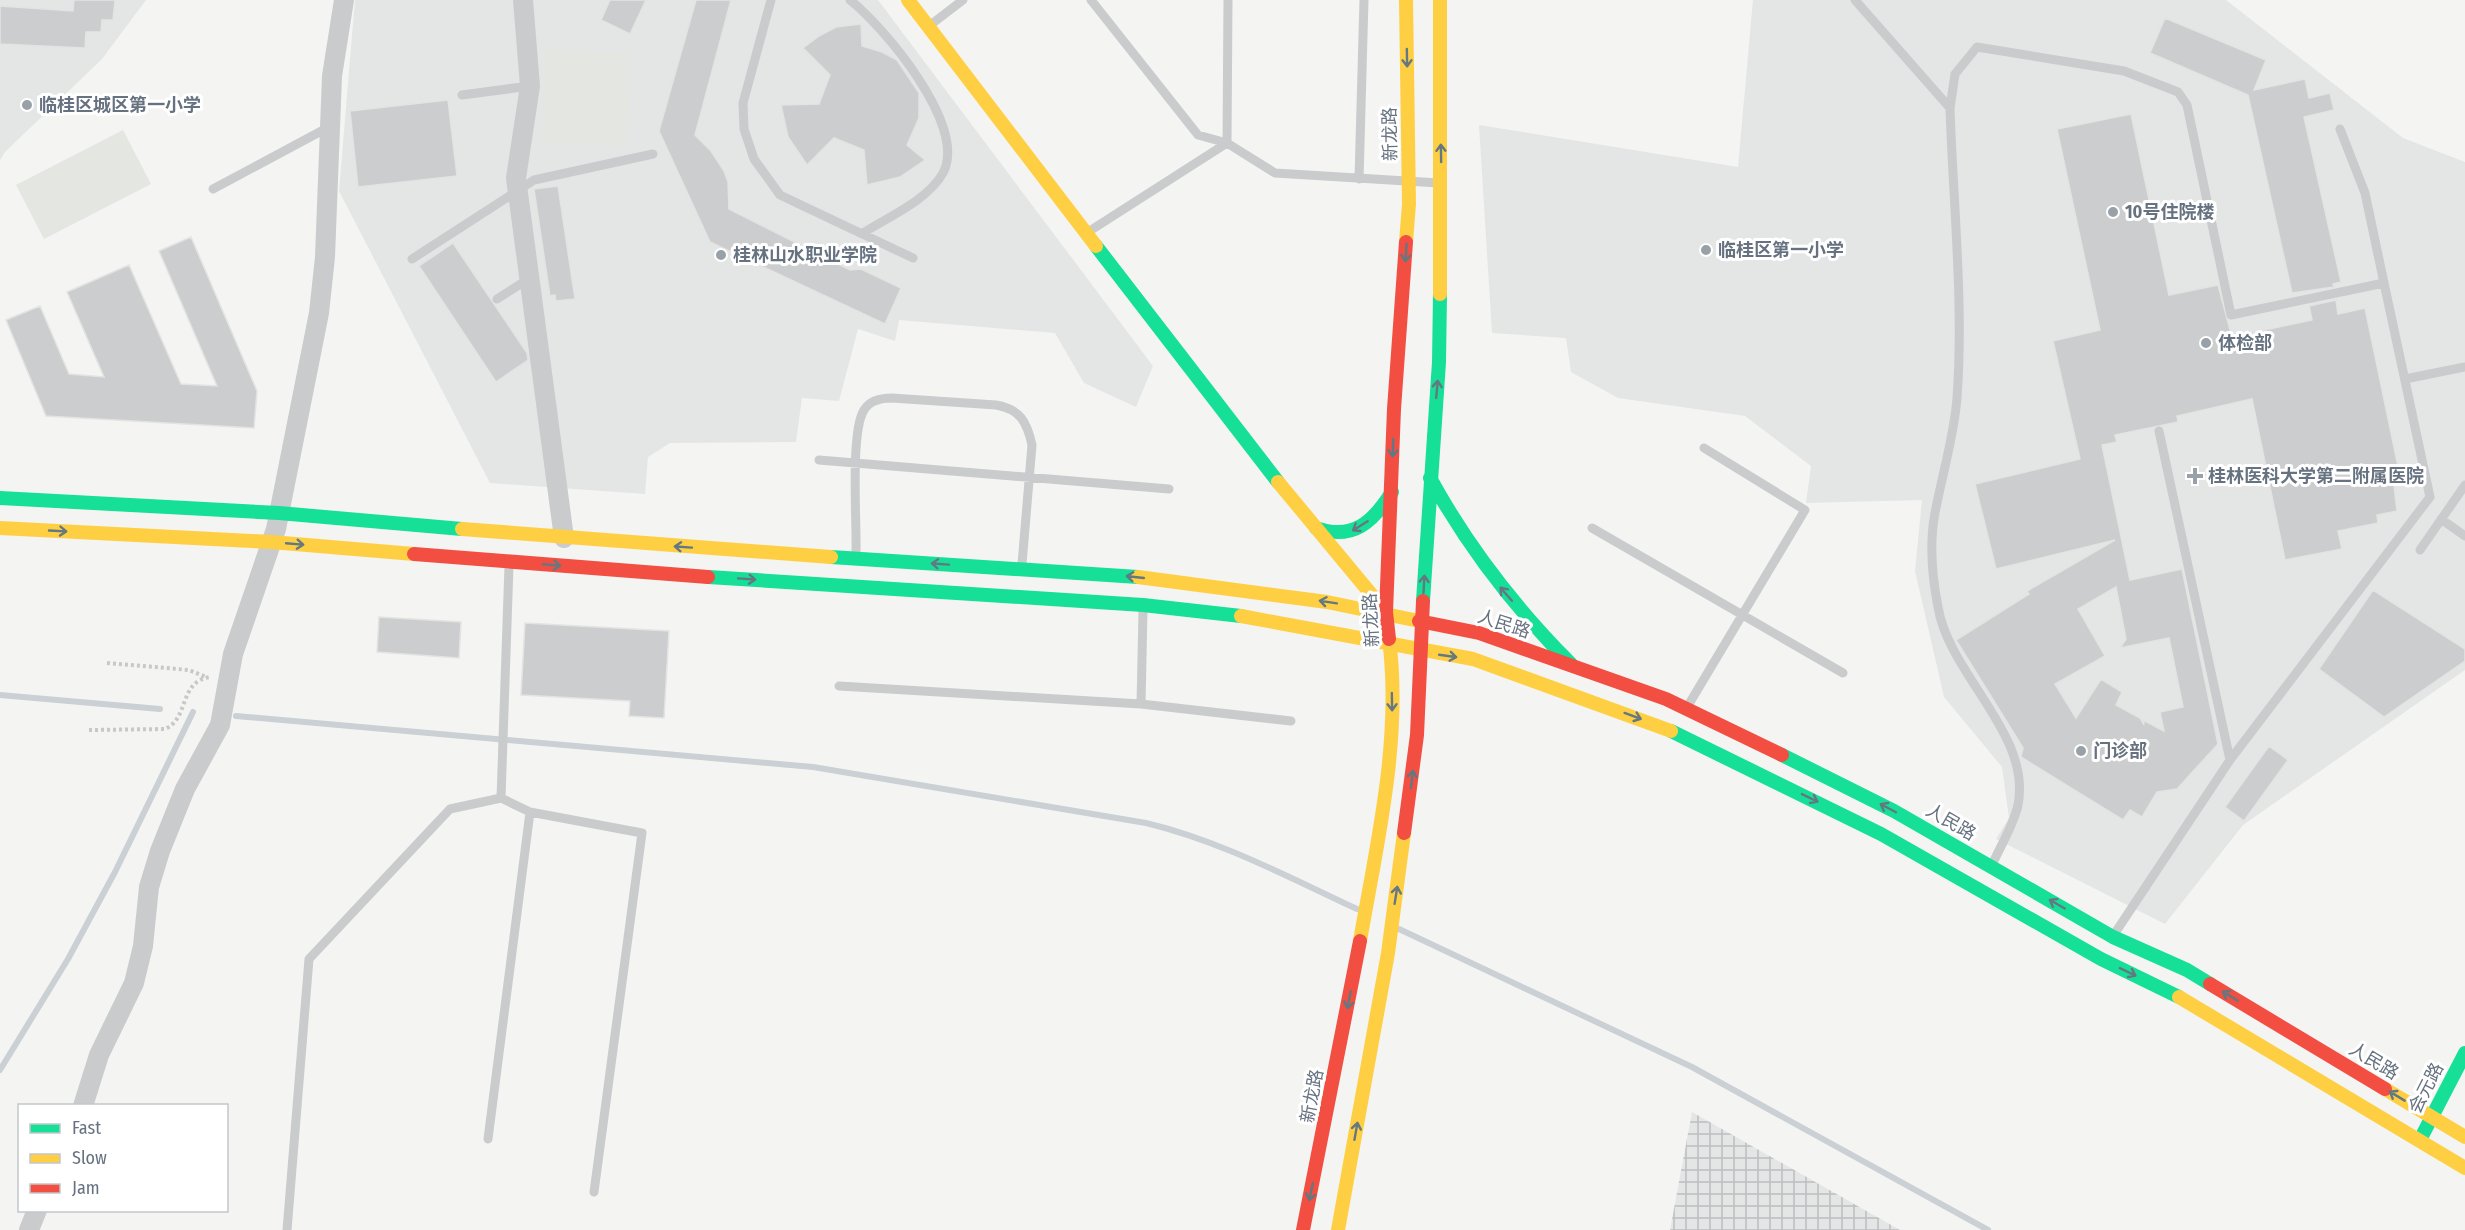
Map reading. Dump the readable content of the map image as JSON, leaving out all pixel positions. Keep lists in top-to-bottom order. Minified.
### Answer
{"streets":{"main road":["新龙路","人民路","会元路"]},"crossings":[["新龙路","人民路"],["人民路","会元路"]],"places":{"other":["临桂区城区第一小学","10号住院楼","临桂区第一小学","桂林山水职业学院","体检部","门诊部"],"health":["桂林医科大学第二附属医院"]},"legend":["Fast","Slow","Jam"]}
